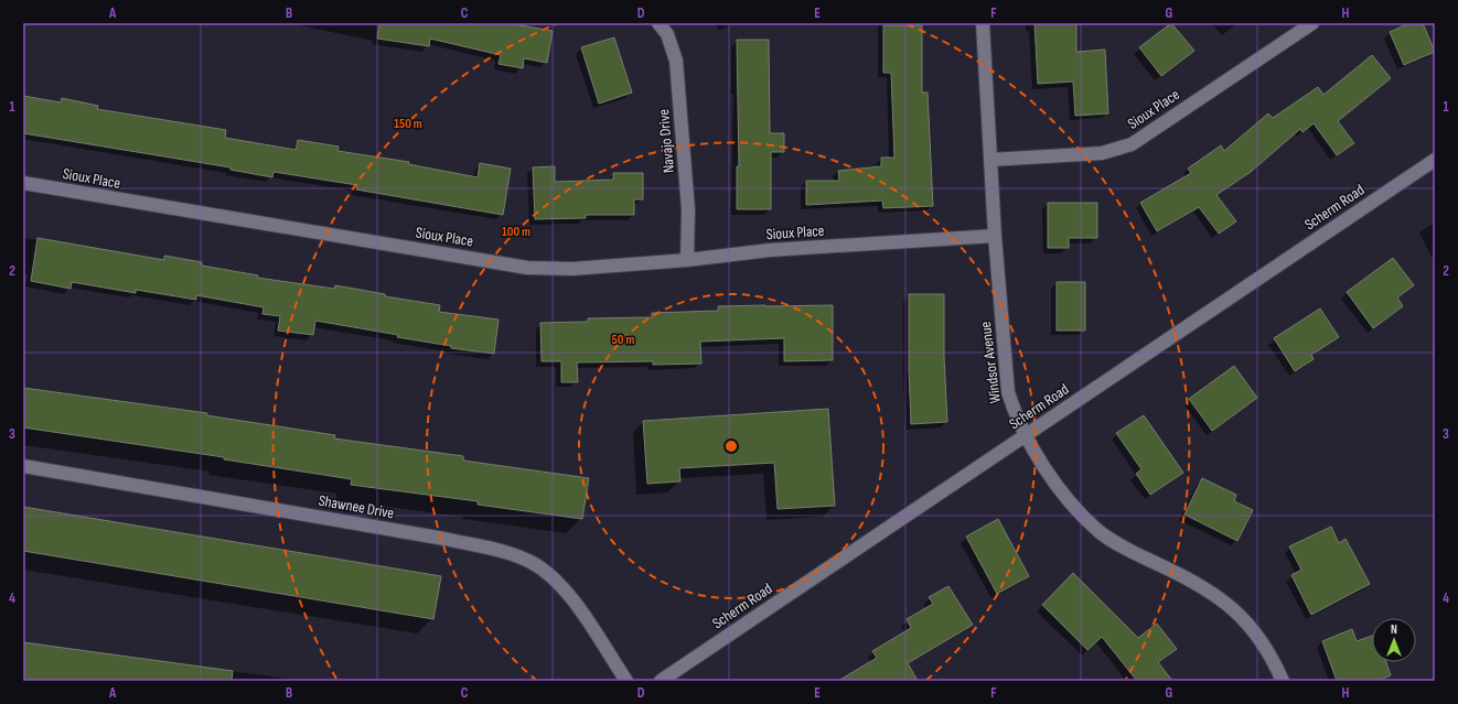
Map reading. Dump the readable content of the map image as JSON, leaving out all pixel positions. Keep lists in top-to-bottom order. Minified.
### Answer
{"streets":{"street":["Sioux Place","Navajo Drive","Scherm Road","Windsor Avenue","Shawnee Drive"]},"crossings":[["Sioux Place","Navajo Drive"],["Sioux Place","Windsor Avenue"],["Scherm Road","Windsor Avenue"]],"north":"top","grid":{"columns":["A","B","C","D","E","F","G","H"],"rows":["1","2","3","4"]},"rings":["150 m","100 m","50 m"]}
